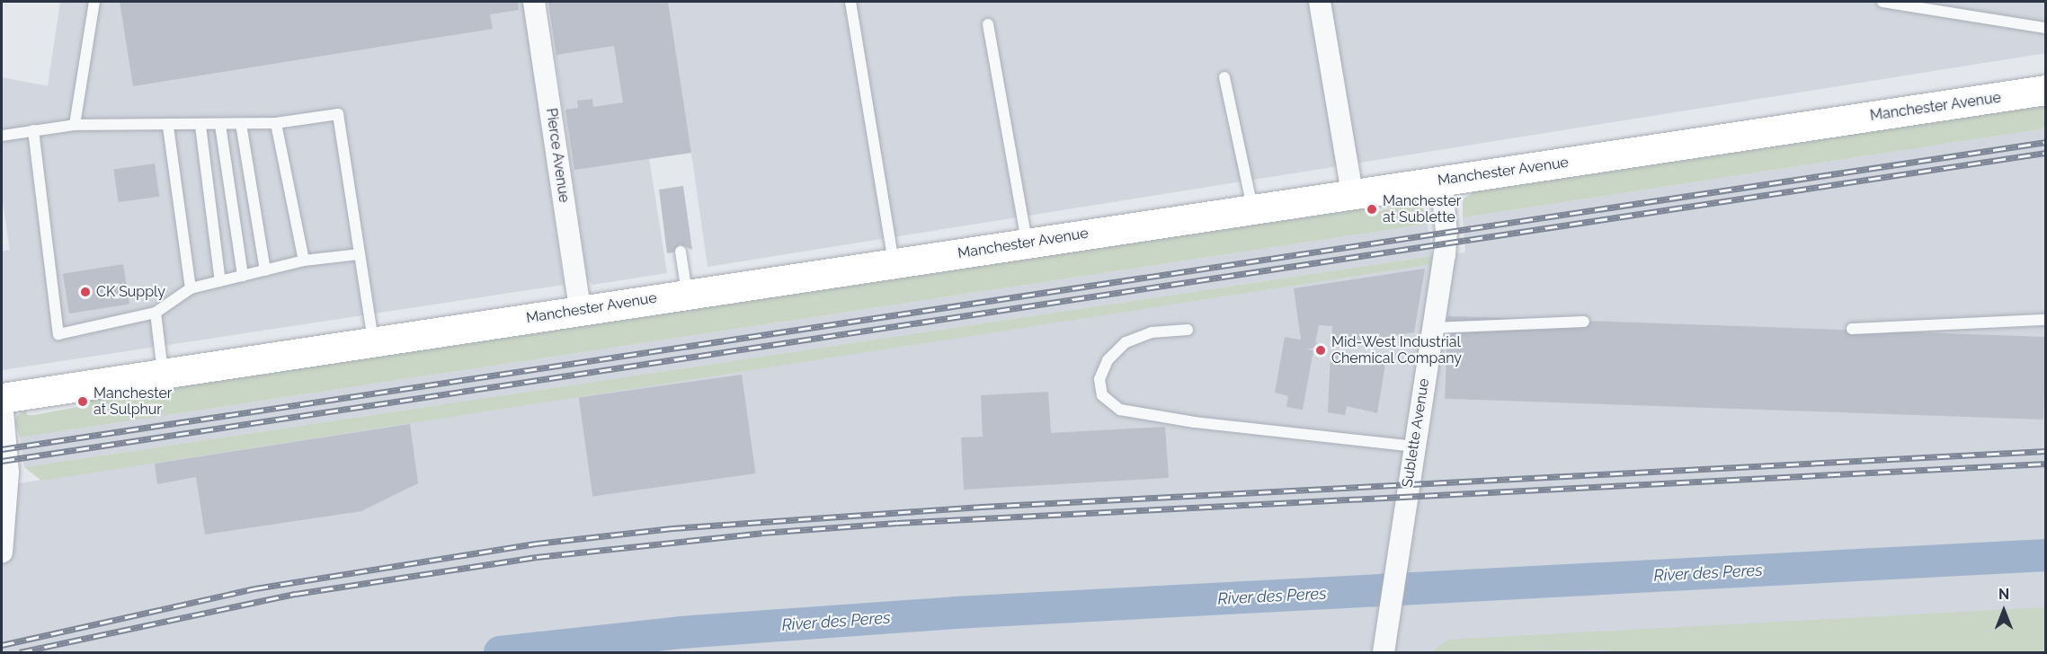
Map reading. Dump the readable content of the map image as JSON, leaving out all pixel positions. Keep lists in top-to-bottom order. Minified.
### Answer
{"streets":{"main road":["Manchester Avenue"],"street":["Pierce Avenue","Sublette Avenue"]},"crossings":[["Manchester Avenue","Pierce Avenue"],["Manchester Avenue","Sublette Avenue"]],"water":["River des Peres"],"places":["Manchester at Sublette","CK Supply","Mid-West Industrial Chemical Company","Manchester at Sulphur"],"north":"top"}
